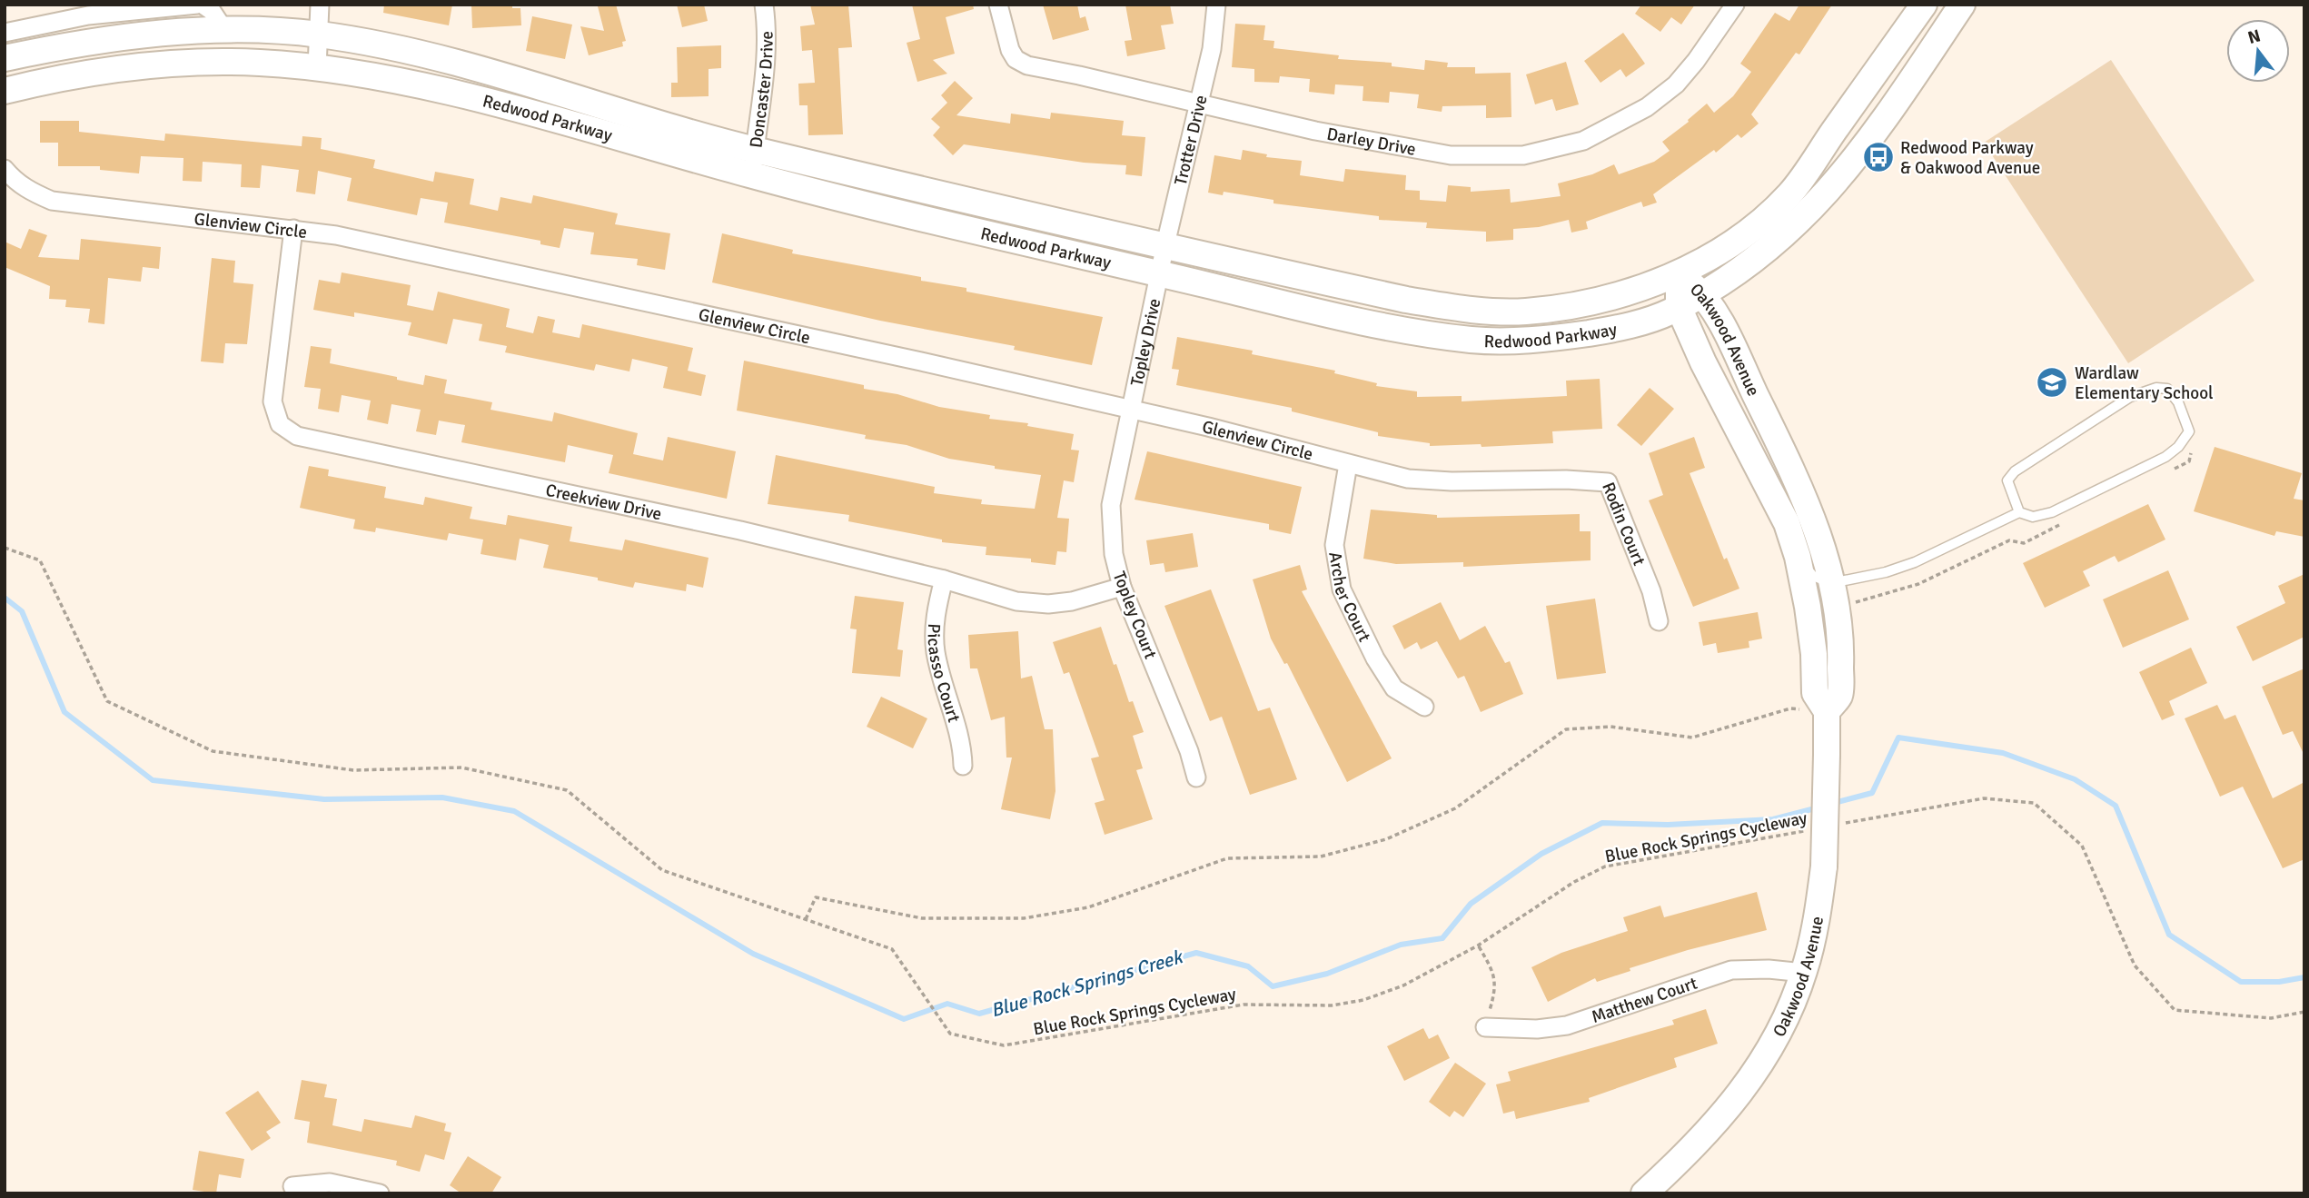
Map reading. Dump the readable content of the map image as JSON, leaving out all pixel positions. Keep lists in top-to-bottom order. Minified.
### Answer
{"streets":{"main road":["Redwood Parkway","Oakwood Avenue"],"street":["Doncaster Drive","Trotter Drive","Darley Drive","Glenview Circle","Topley Drive","Creekview Drive","Rodin Court","Archer Court","Topley Court","Picasso Court","Matthew Court"],"path":["Blue Rock Springs Cycleway"]},"crossings":[["Doncaster Drive","Redwood Parkway"],["Redwood Parkway","Trotter Drive"],["Redwood Parkway","Topley Drive"],["Redwood Parkway","Oakwood Avenue"],["Trotter Drive","Darley Drive"],["Trotter Drive","Topley Drive"],["Glenview Circle","Topley Drive"],["Glenview Circle","Creekview Drive"],["Glenview Circle","Rodin Court"],["Glenview Circle","Archer Court"],["Glenview Circle","Topley Court"],["Topley Drive","Topley Court"],["Oakwood Avenue","Matthew Court"],["Creekview Drive","Topley Court"],["Creekview Drive","Picasso Court"]],"water":["Blue Rock Springs Creek"],"places":{"bus stop":["Redwood Parkway & Oakwood Avenue"],"school or university":["Wardlaw Elementary School"]},"north":"top"}
